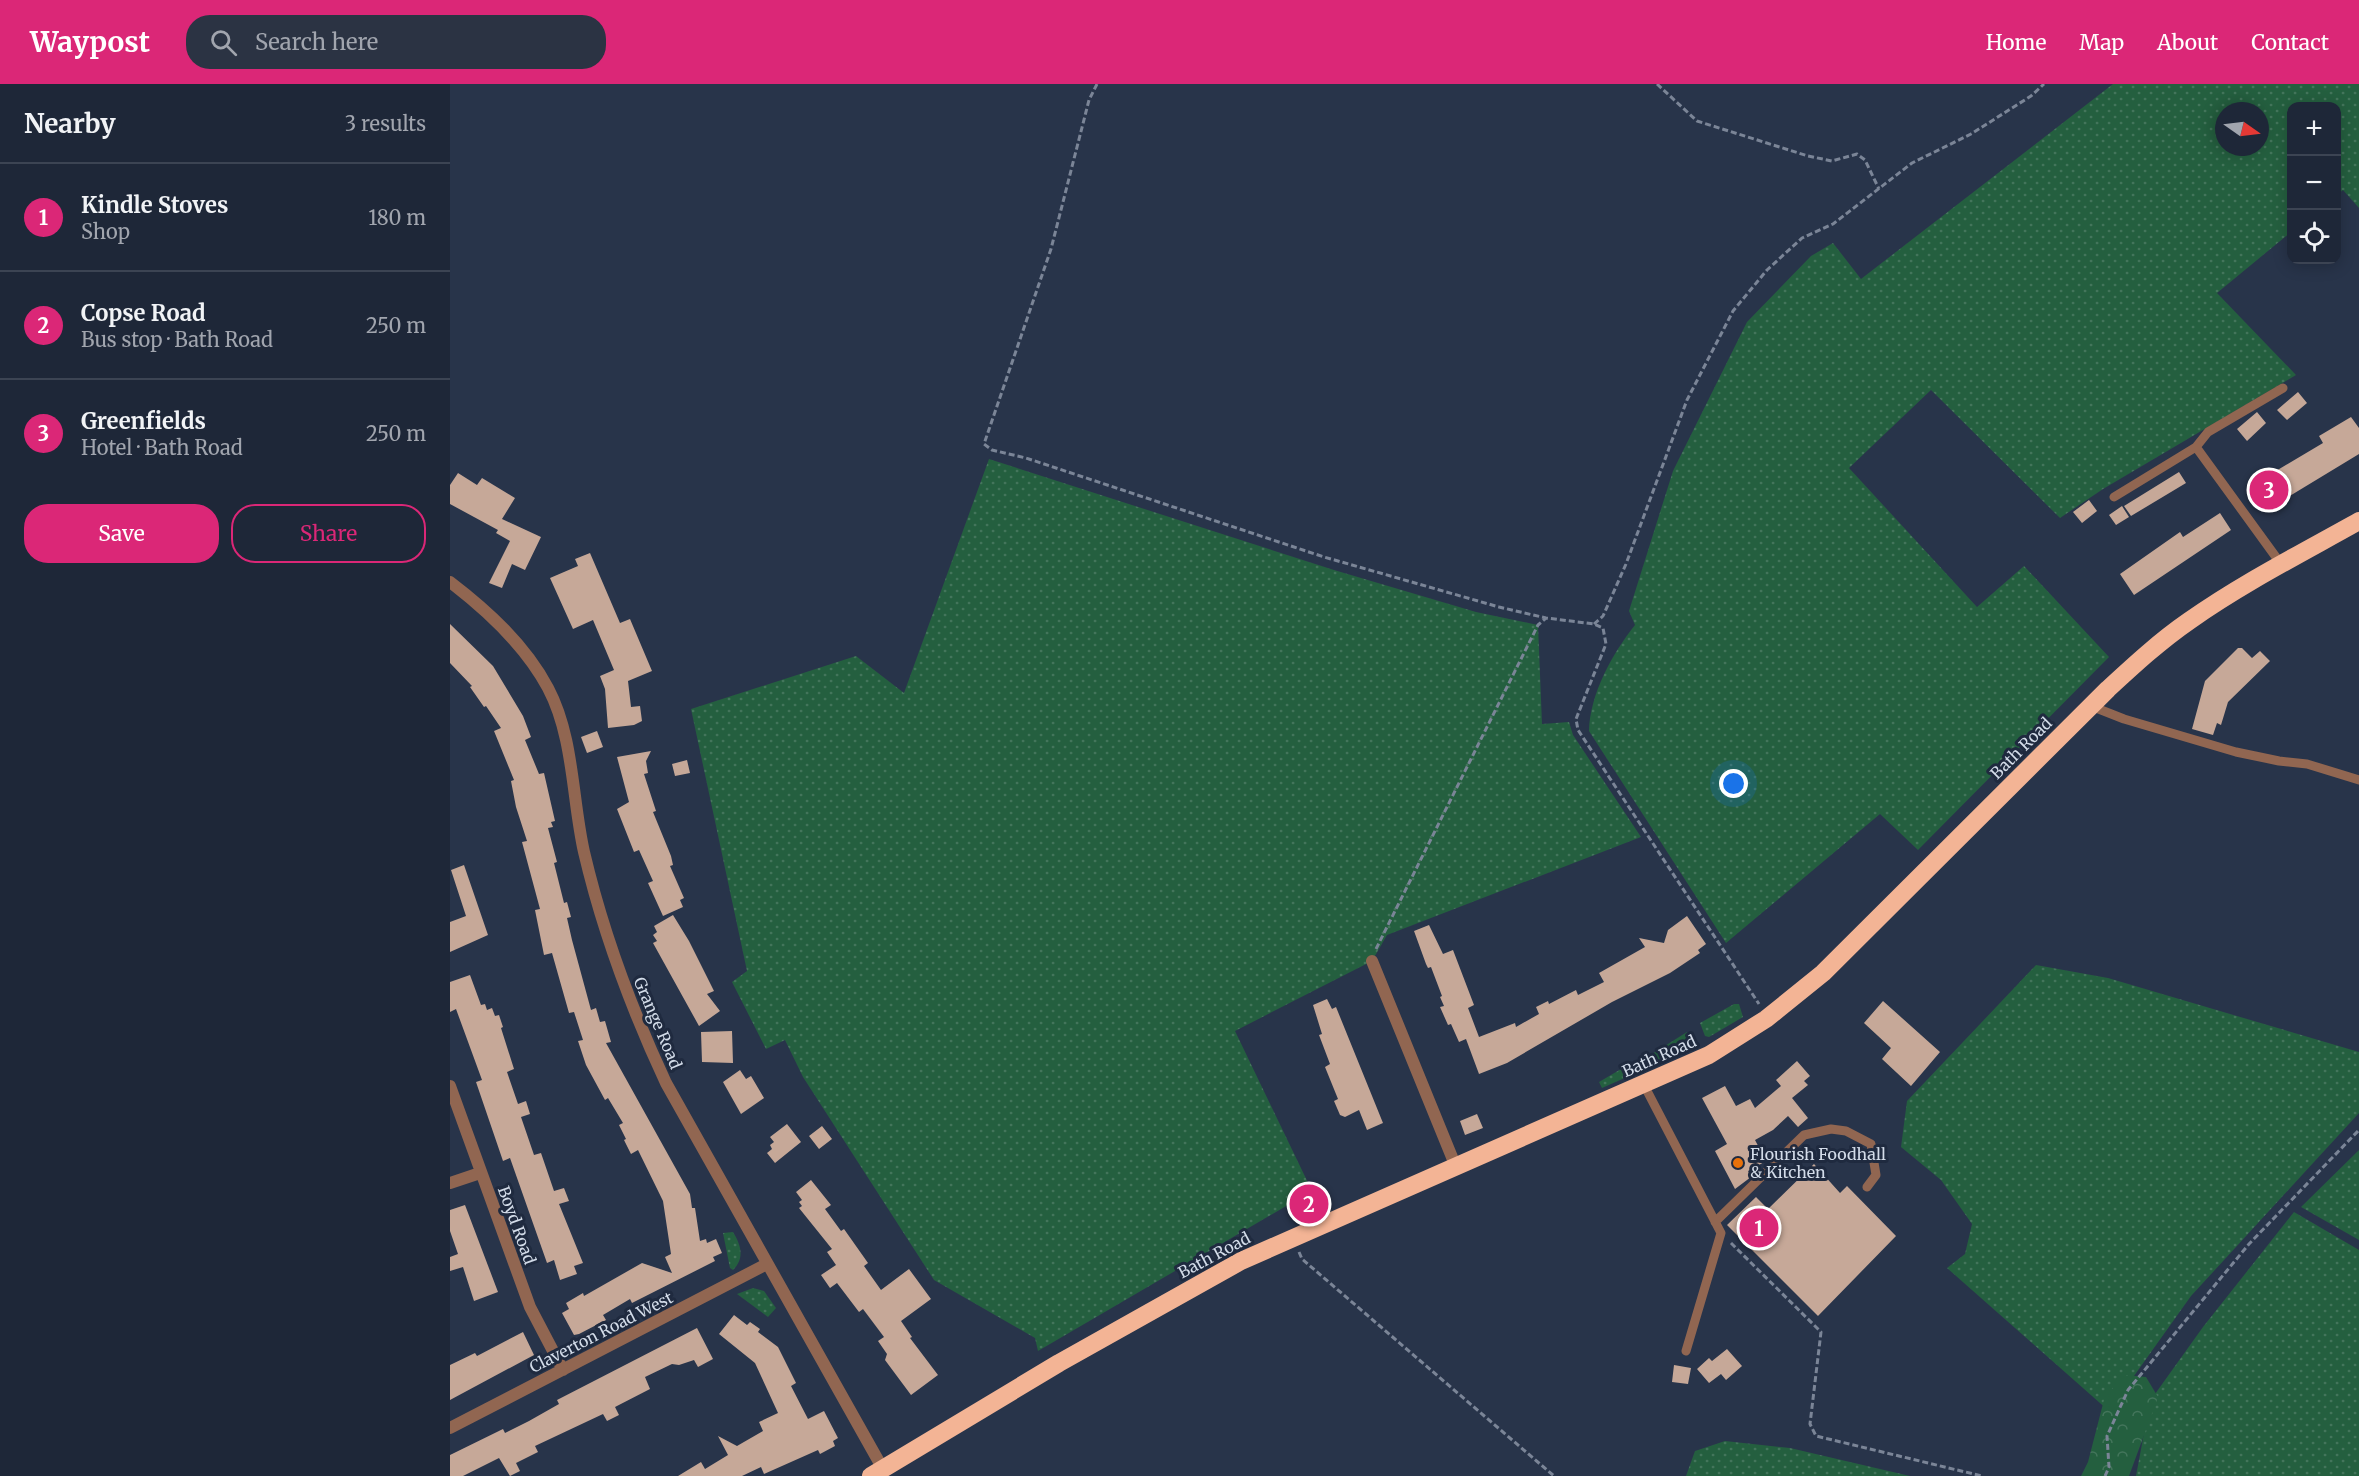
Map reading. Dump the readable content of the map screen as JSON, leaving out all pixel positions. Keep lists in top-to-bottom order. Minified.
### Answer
{"streets":{"highway":["Bath Road"],"street":["Grange Road","Boyd Road","Claverton Road West"]},"crossings":[["Bath Road","Grange Road"],["Grange Road","Claverton Road West"],["Boyd Road","Claverton Road West"]],"places":["Flourish Foodhall & Kitchen"],"north":"right","page":{"header":"Waypost","search":"Search here","nav":["Home","Map","About","Contact"],"heading":["Nearby","3 results"],"map_buttons":["+","−"],"list":[{"mark":"1","name":"Kindle Stoves","note":"Shop","value":"180 m"},{"mark":"2","name":"Copse Road","note":"Bus stop · Bath Road","value":"250 m"},{"mark":"3","name":"Greenfields","note":"Hotel · Bath Road","value":"250 m"}],"pins":["3","2","1"],"buttons":["Save","Share"]}}
